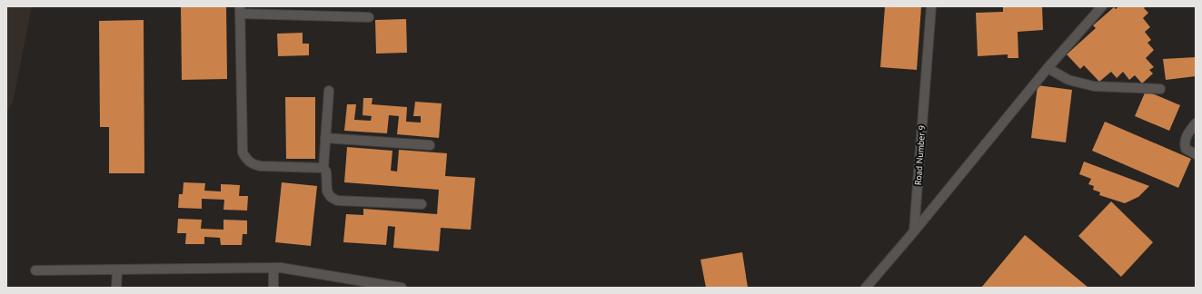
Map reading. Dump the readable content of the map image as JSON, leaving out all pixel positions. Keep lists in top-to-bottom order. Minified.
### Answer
{"streets":{"street":["Road Number 9"]}}
